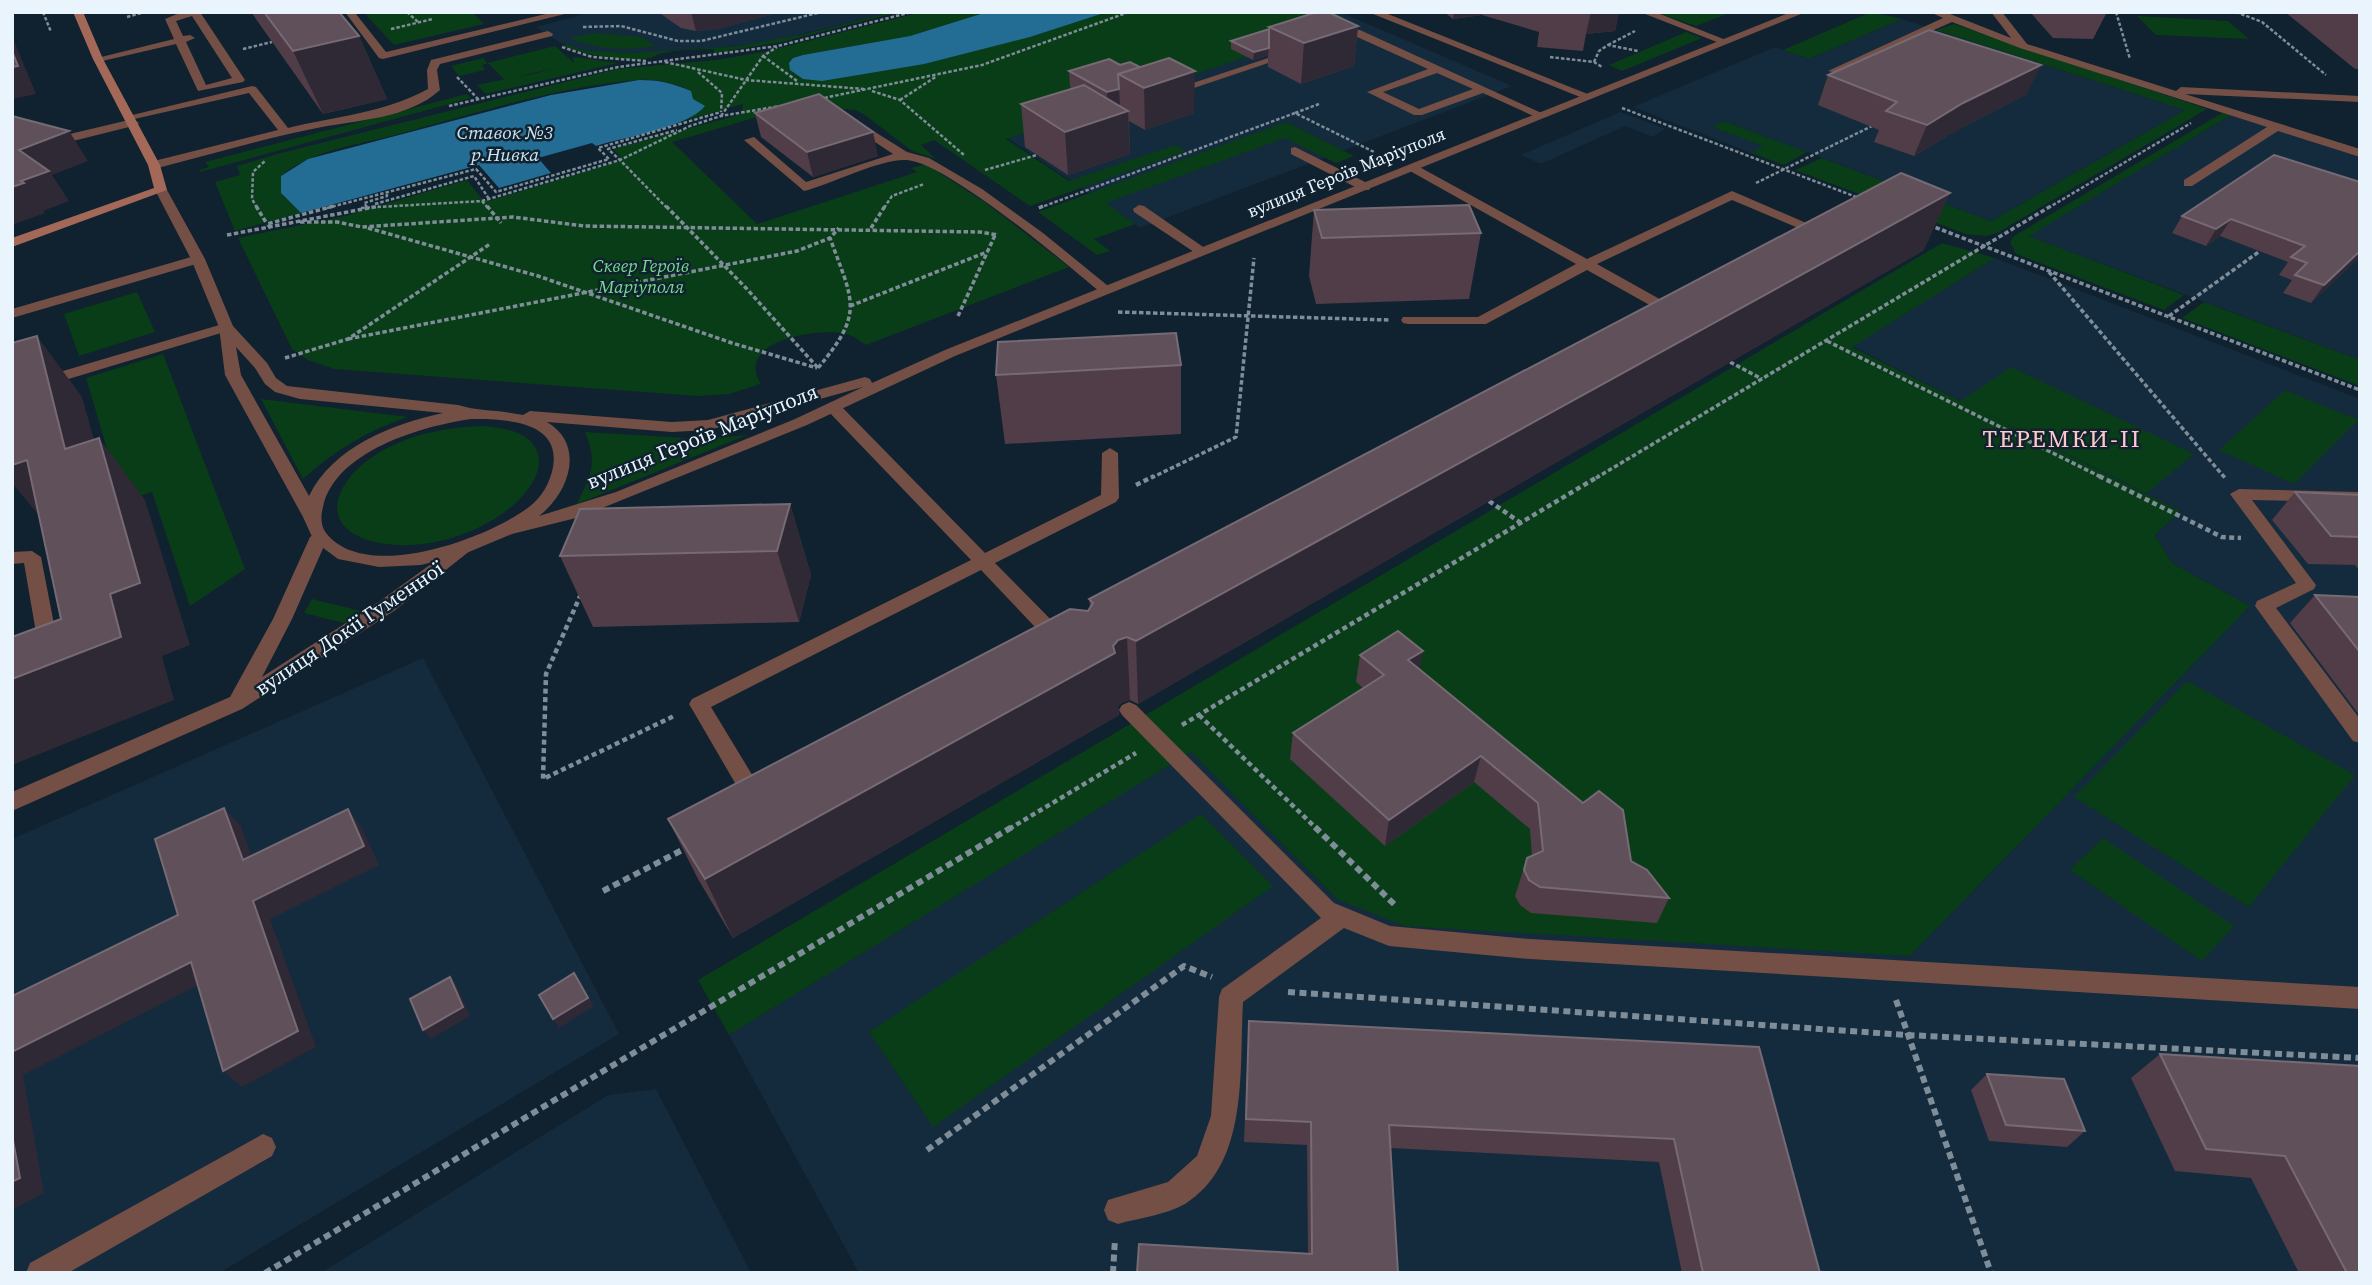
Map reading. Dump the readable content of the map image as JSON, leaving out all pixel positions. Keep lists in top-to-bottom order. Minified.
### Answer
{"streets":{"street":["вулиця Героїв Маріуполя","вулиця Докії Гуменної"]},"districts":["ТЕРЕМКИ-ІІ"],"water":["Ставок №3 р.Нивка"],"parks":["Сквер Героїв Маріуполя"]}
